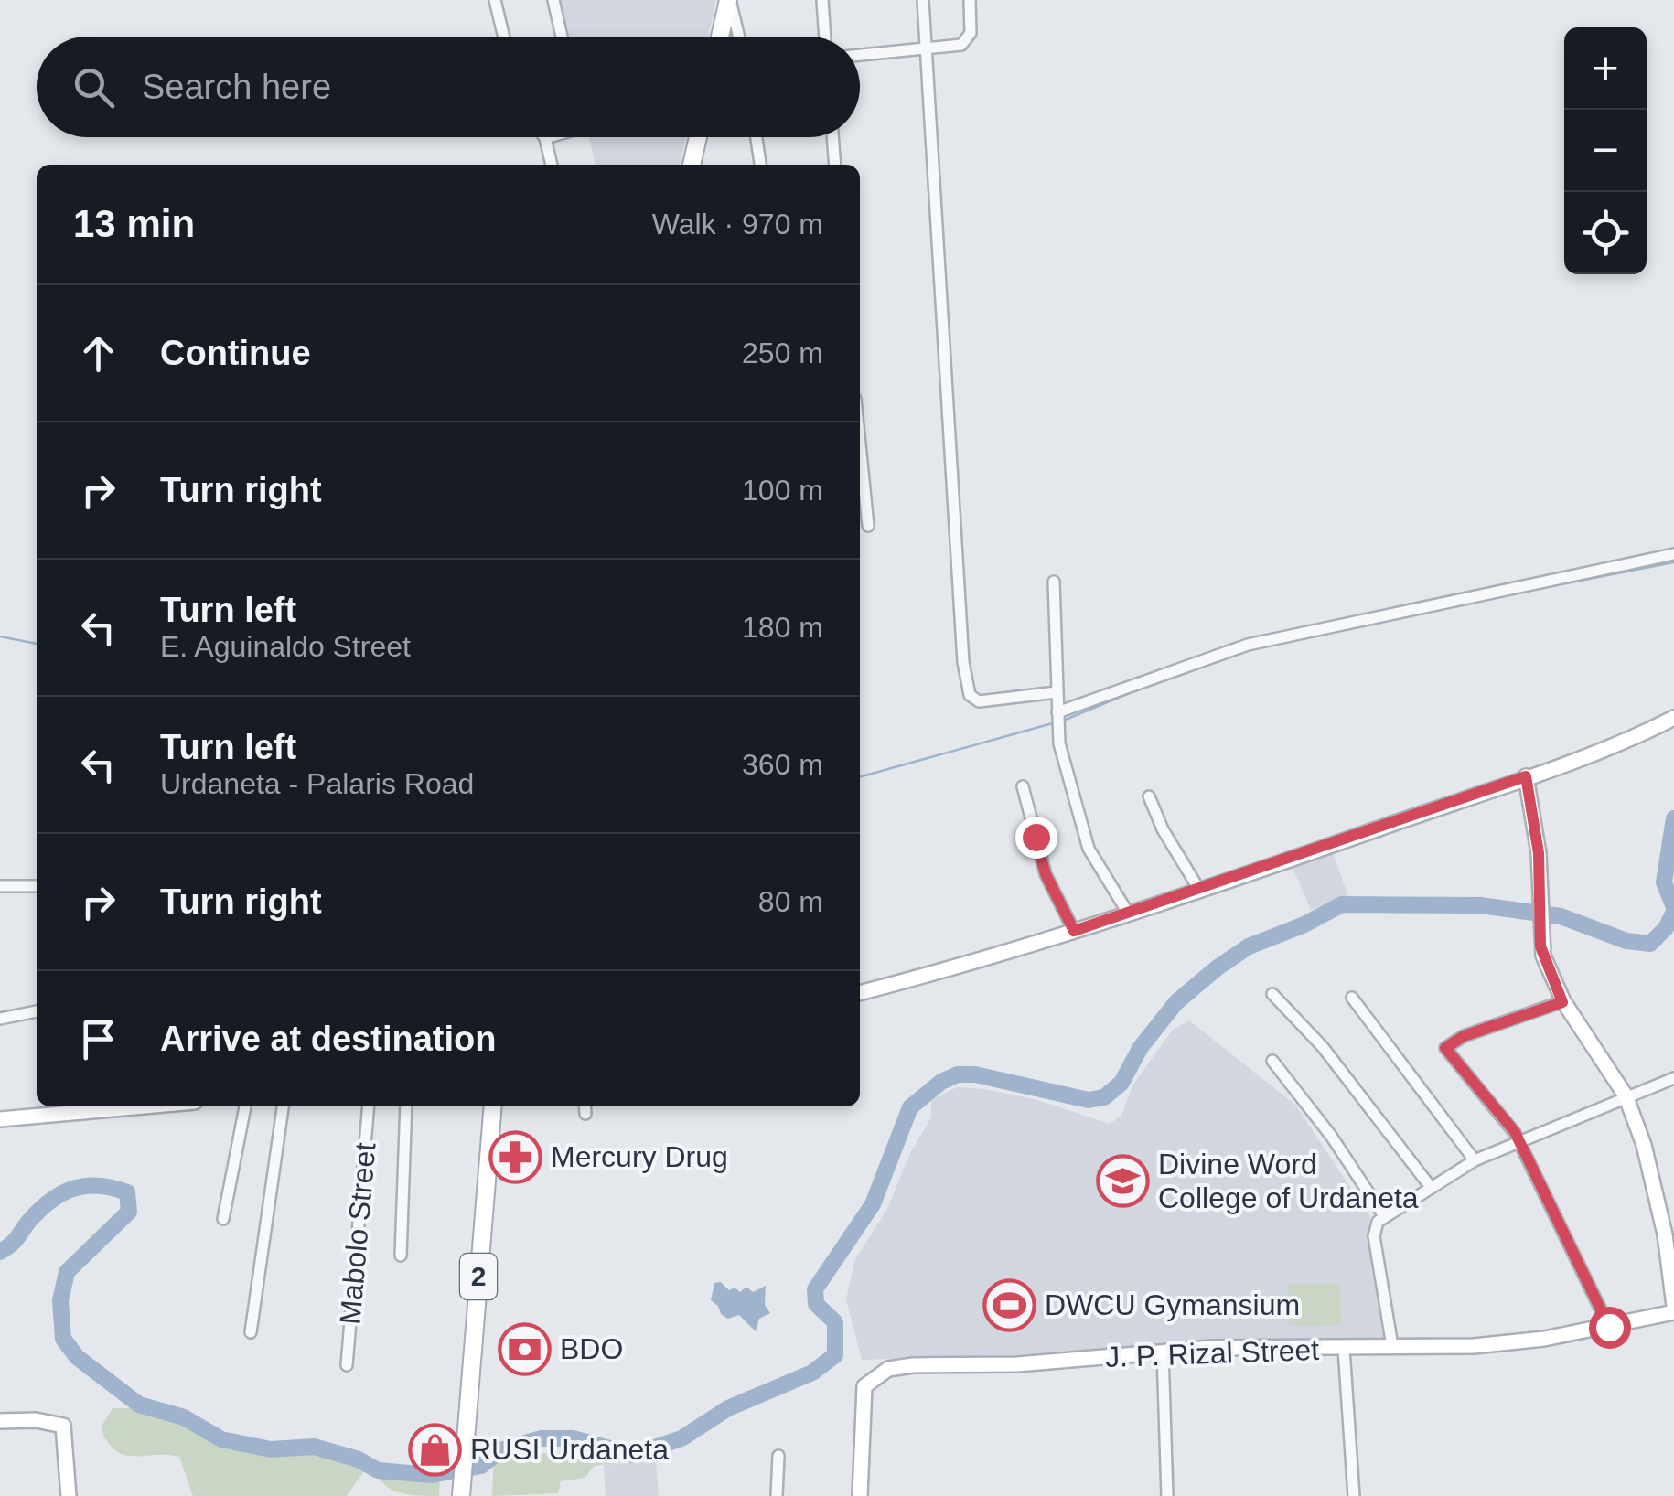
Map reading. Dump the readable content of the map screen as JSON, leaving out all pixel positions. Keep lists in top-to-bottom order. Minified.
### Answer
{"streets":{"main road":["2"],"street":["Mabolo Street","J. P. Rizal Street"]},"places":{"pharmacy":["Mercury Drug"],"school or university":["Divine Word College of Urdaneta"],"sports":["DWCU Gymansium"],"bank":["BDO"],"shop":["RUSI Urdaneta"]},"page":{"map_buttons":["+","−"],"search":"Search here","heading":["13 min","Walk · 970 m"],"list":[["Continue","250 m"],["Turn right","100 m"],["Turn left","E. Aguinaldo Street","180 m"],["Turn left","Urdaneta - Palaris Road","360 m"],["Turn right","80 m"],"Arrive at destination"]}}
